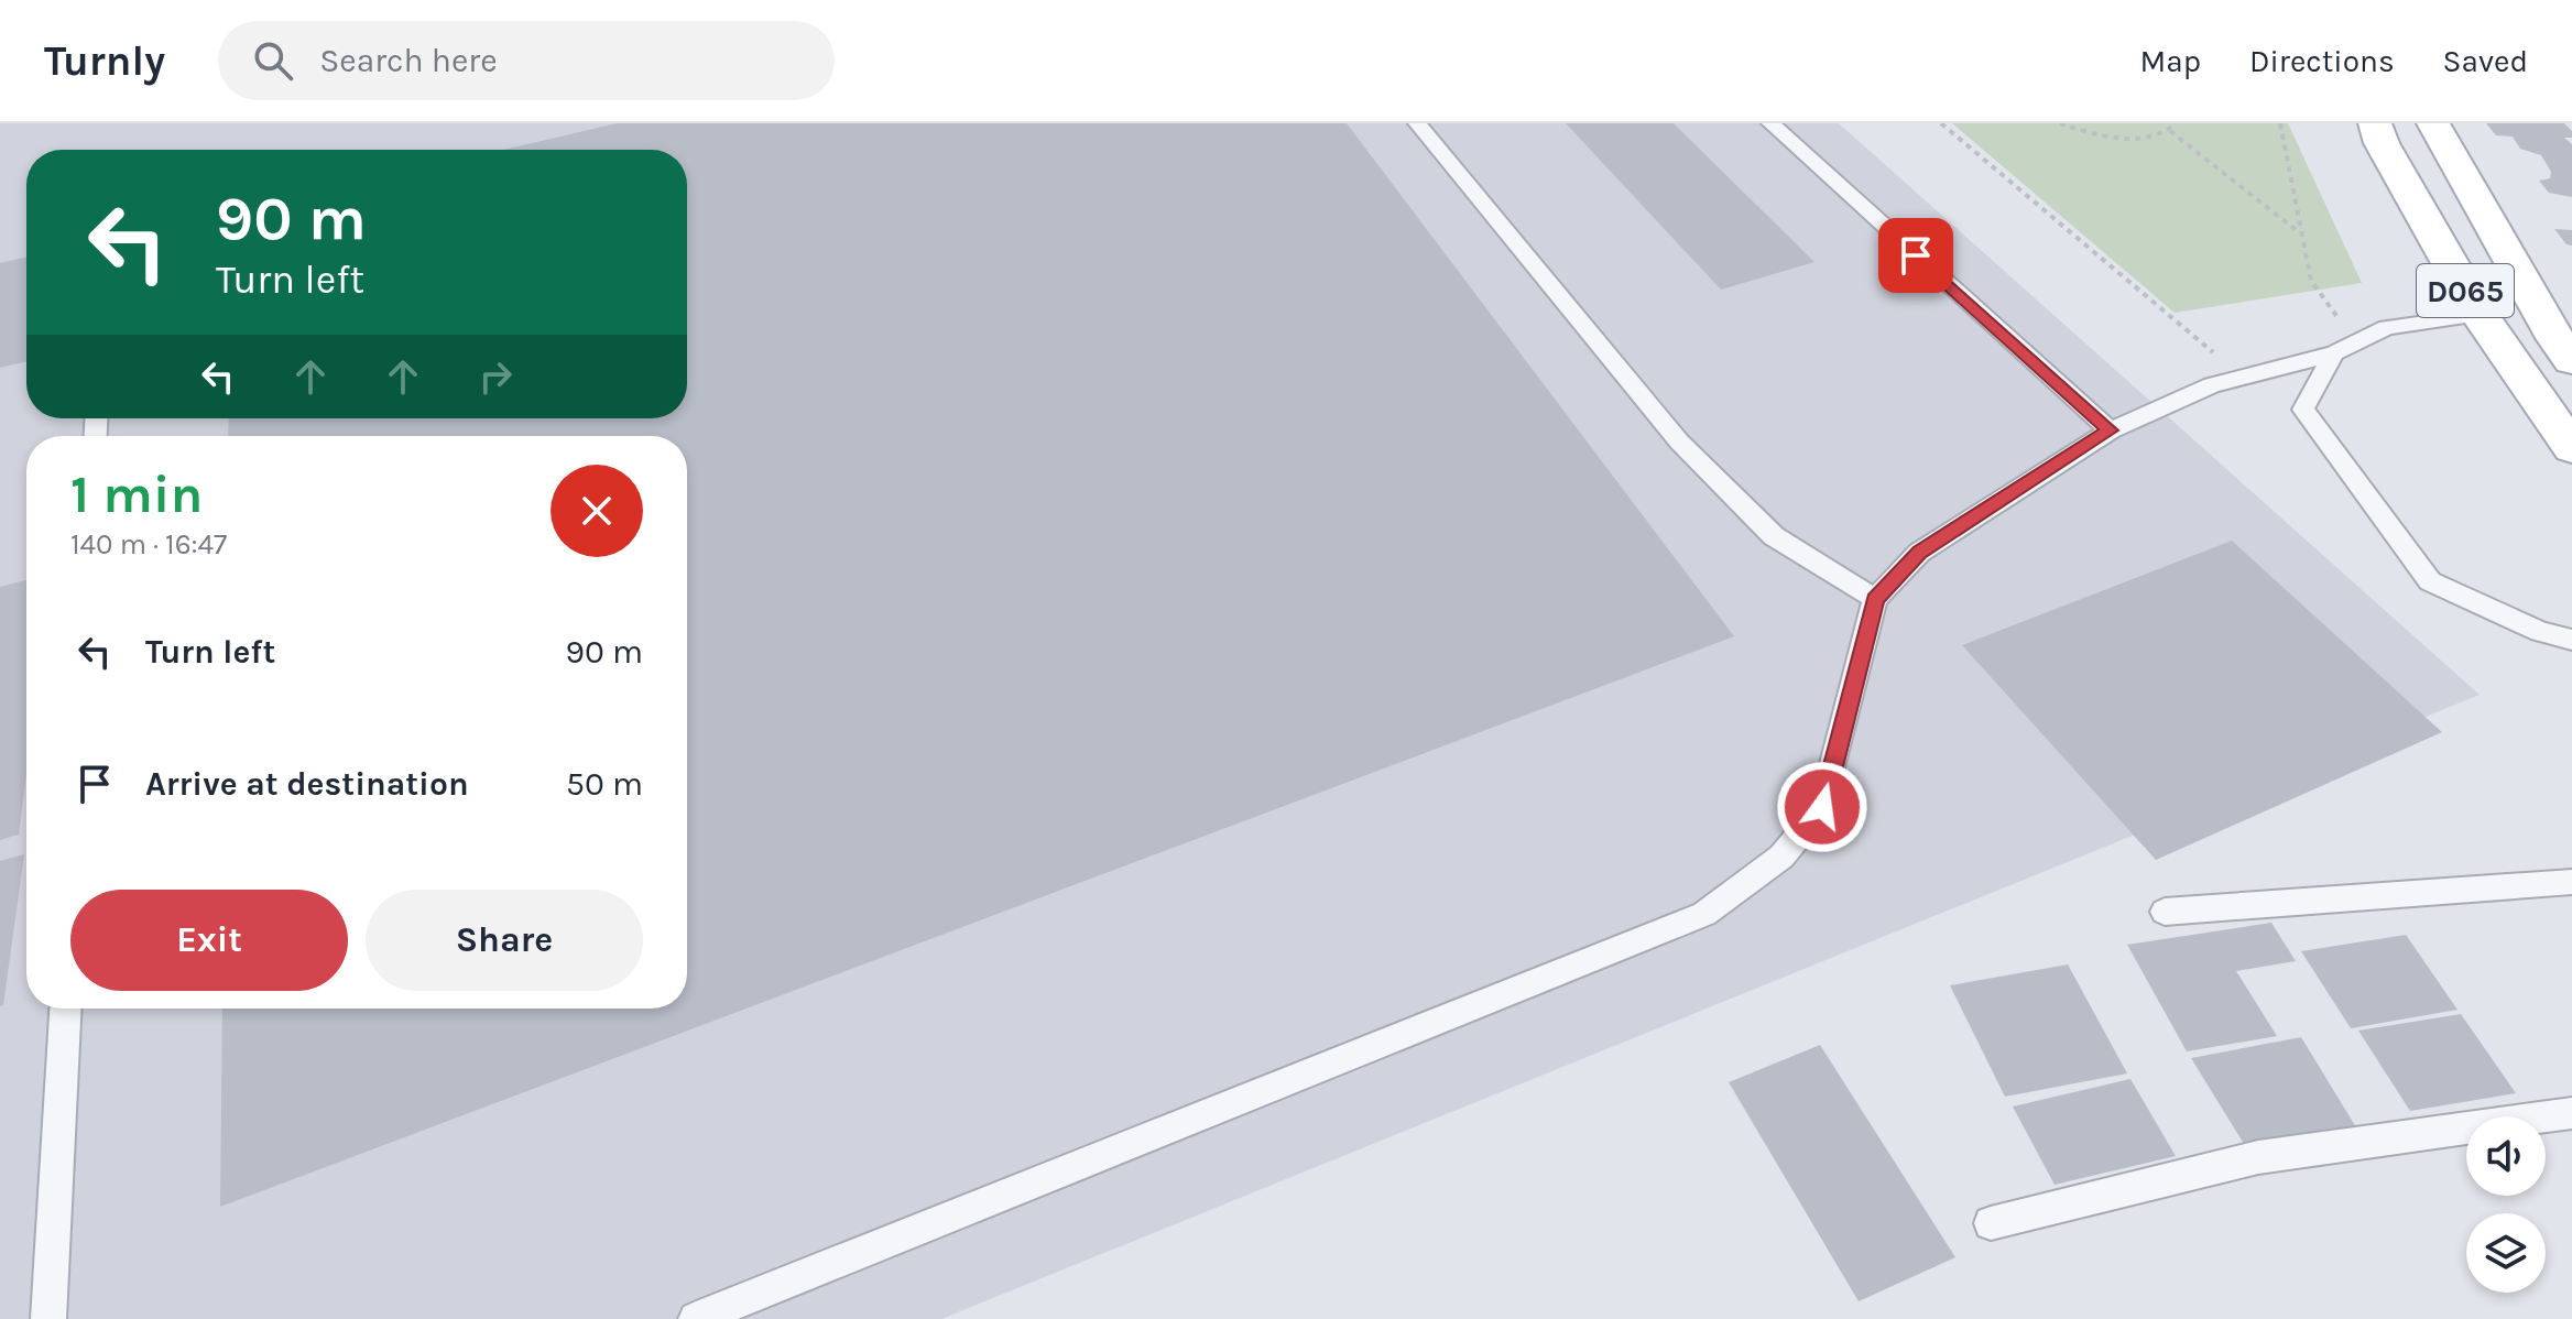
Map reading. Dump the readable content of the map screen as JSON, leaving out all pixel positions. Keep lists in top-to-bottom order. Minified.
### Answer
{"streets":{"main road":["D065"]},"page":{"header":"Turnly","search":"Search here","nav":["Map","Directions","Saved"],"turn":["90 m","Turn left"],"heading":["1 min","140 m · 16:47"],"list":[{"name":"Turn left","value":"90 m"},{"name":"Arrive at destination","value":"50 m"}],"buttons":["Exit","Share"]}}
